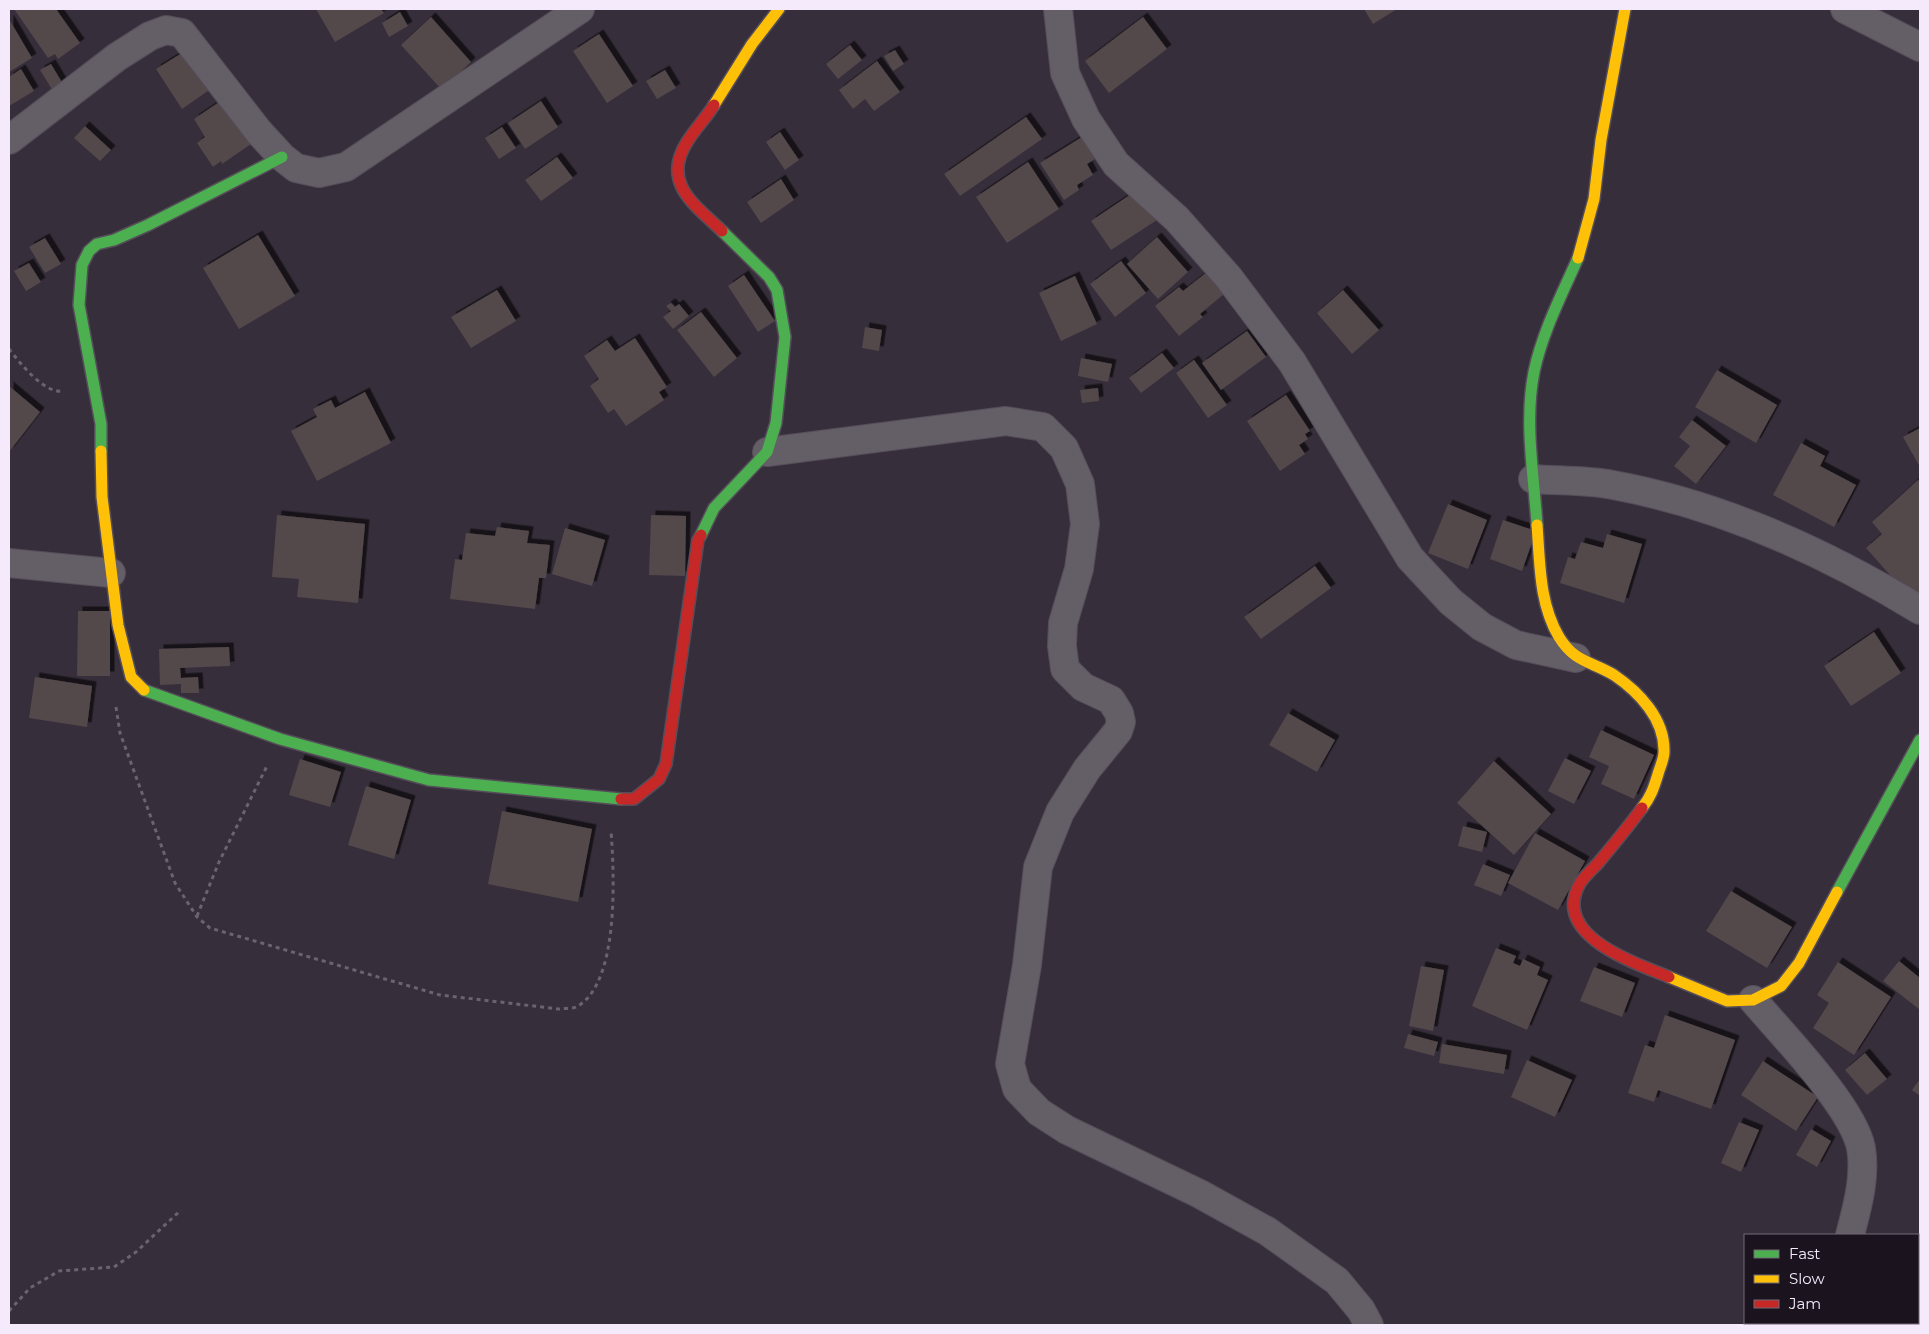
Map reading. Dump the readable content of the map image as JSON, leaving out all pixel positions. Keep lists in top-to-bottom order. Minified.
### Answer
{"legend":["Fast","Slow","Jam"]}
